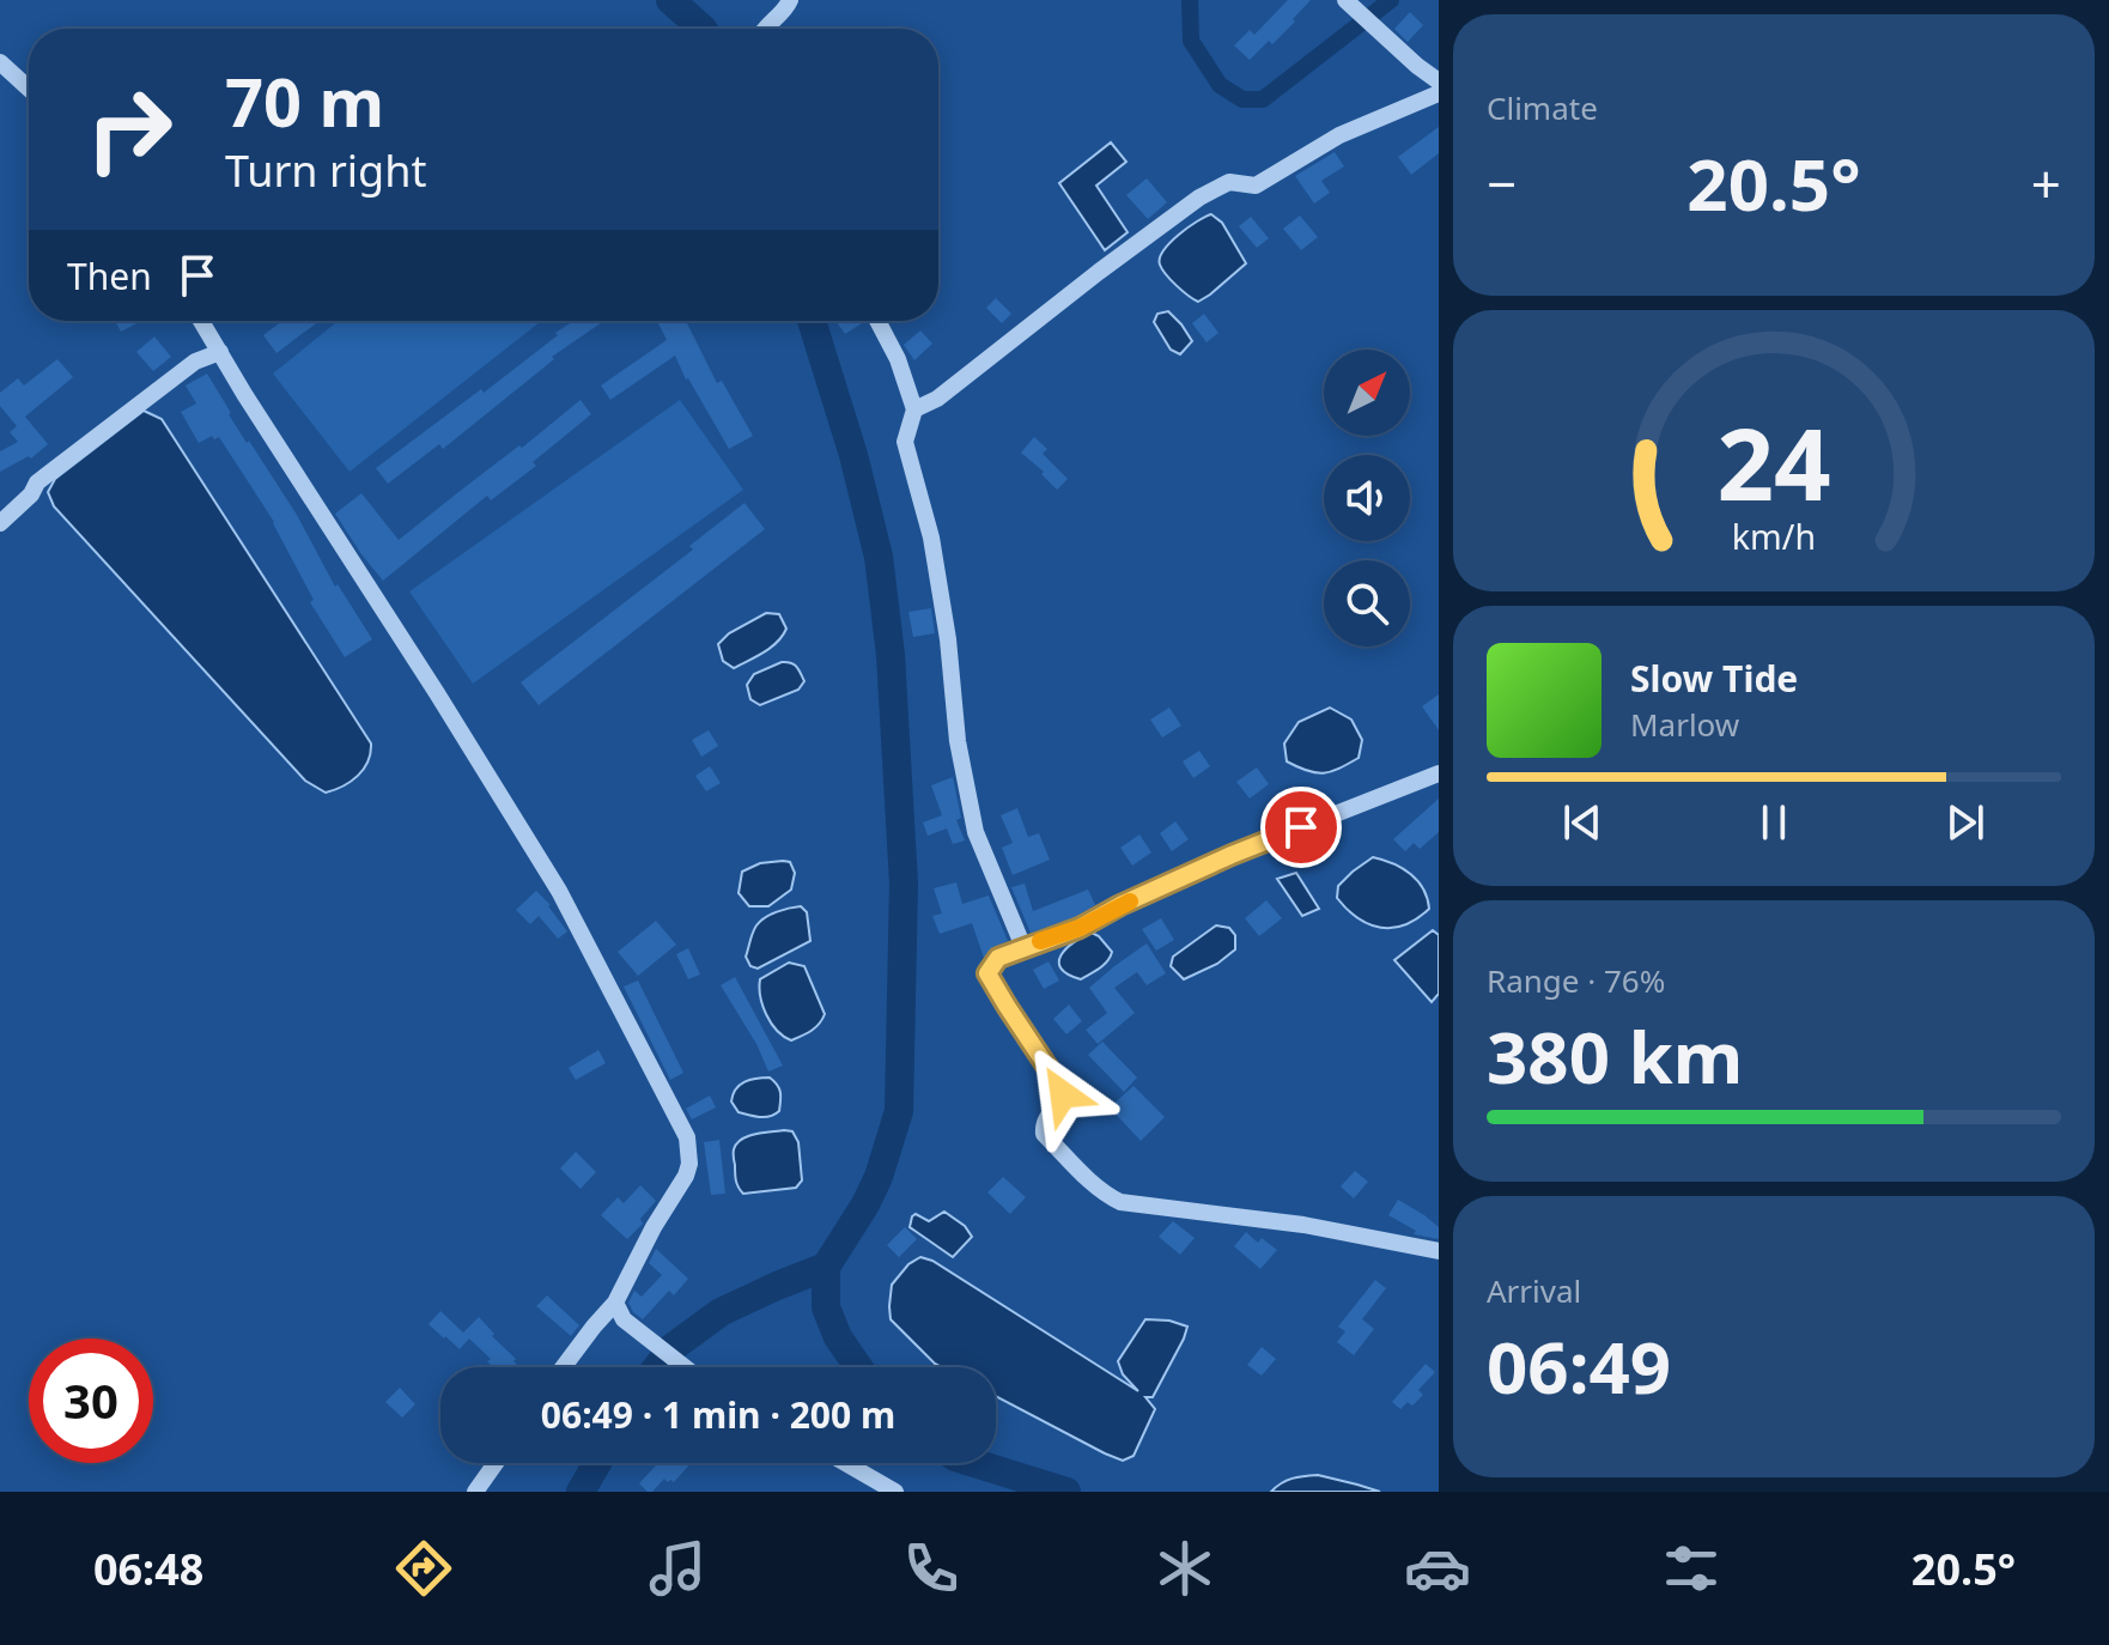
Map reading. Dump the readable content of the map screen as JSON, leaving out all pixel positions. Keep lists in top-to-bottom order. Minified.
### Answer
{"north":"top right","page":{"tile":["Climate",["Range · 76%","380 km"],["Arrival","06:49"]],"turn":["70 m","Turn right"],"heat":["−","20.5°","+"],"then":"Then","song":["Slow Tide","Marlow"],"limit":"30","trip":"06:49 · 1 min · 200 m","tabs":["06:48","20.5°"],"gauge":["24","km/h"]}}
